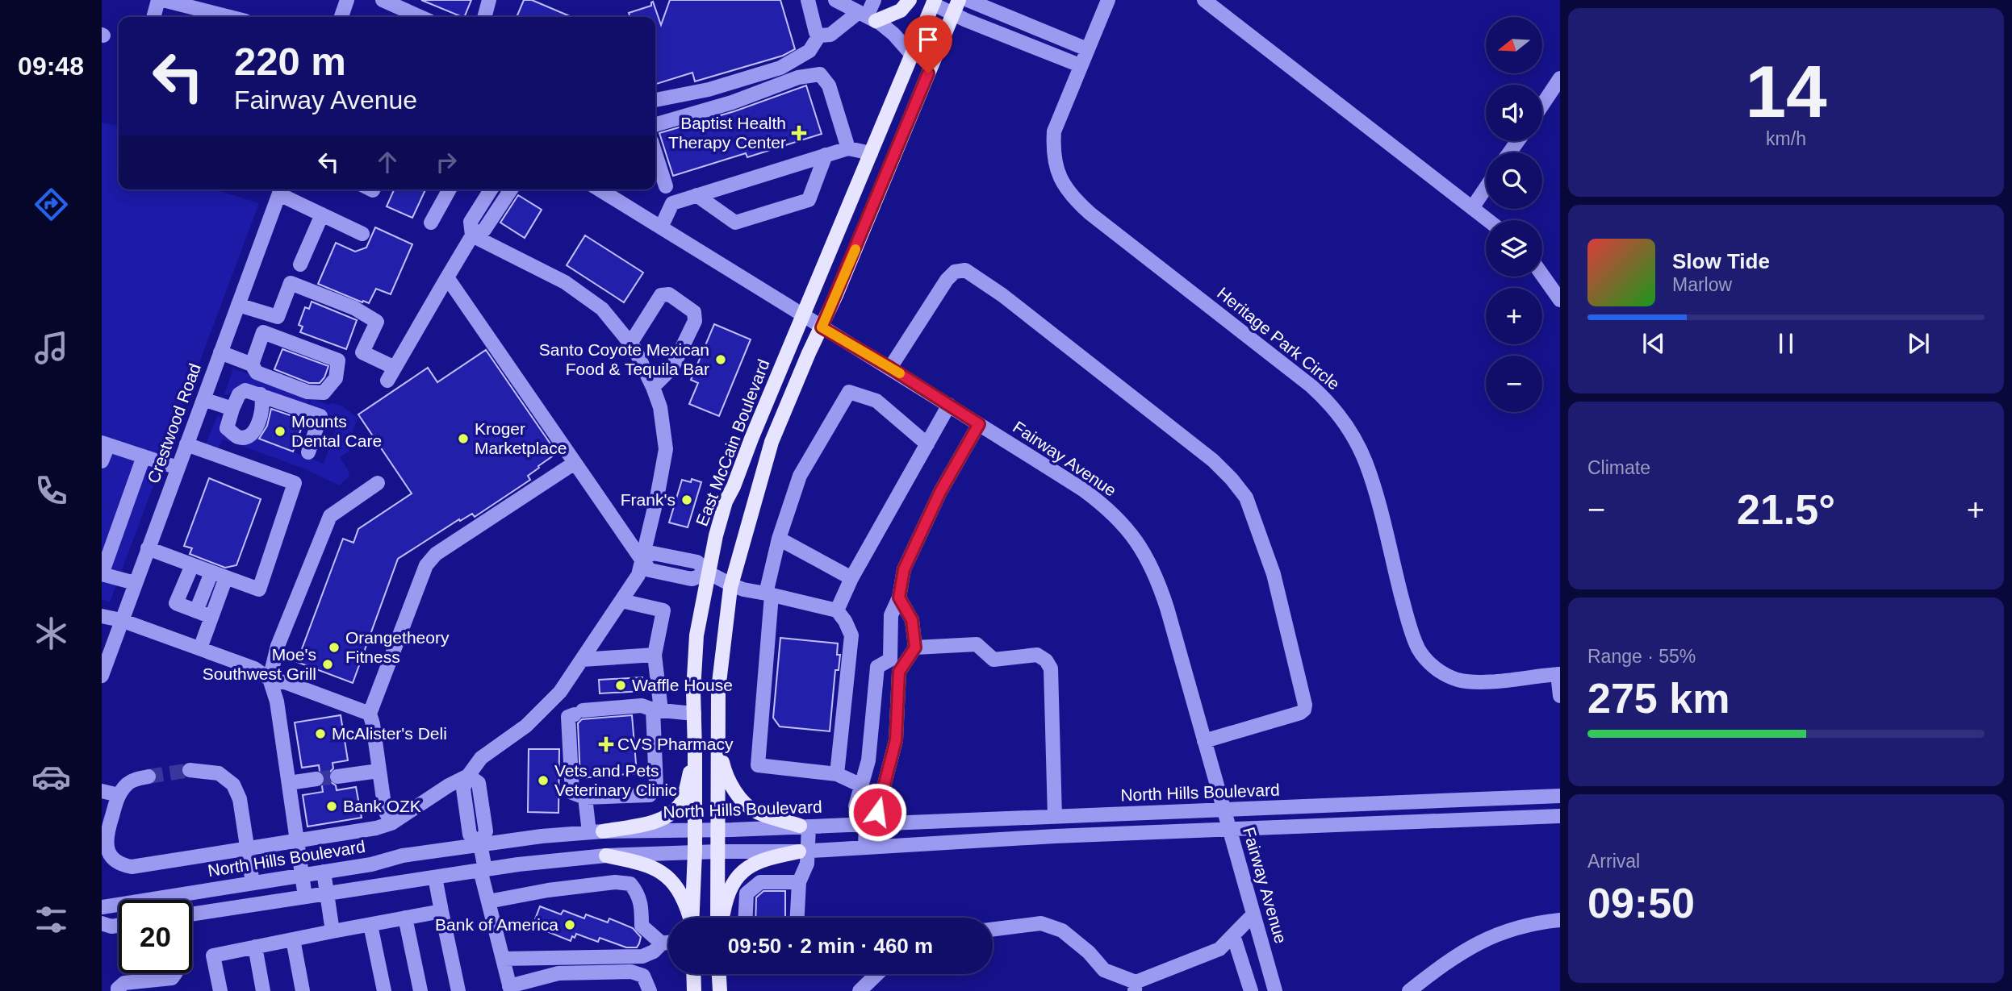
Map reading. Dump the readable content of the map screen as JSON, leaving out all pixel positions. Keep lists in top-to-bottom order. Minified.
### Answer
{"streets":{"main road":["East McCain Boulevard"],"street":["Heritage Park Circle","Crestwood Road","Fairway Avenue","North Hills Boulevard"]},"crossings":[["East McCain Boulevard","Fairway Avenue"],["East McCain Boulevard","North Hills Boulevard"],["Fairway Avenue","North Hills Boulevard"]],"places":{"health":["Baptist Health Therapy Center","CVS Pharmacy"],"other":["Santo Coyote Mexican Food & Tequila Bar","Mounts Dental Care","Kroger Marketplace","Frank's","Orangetheory Fitness","Moe's Southwest Grill","Waffle House","McAlister's Deli","Vets and Pets Veterinary Clinic","Bank OZK","Bank of America"]},"north":"left","page":{"tabs":"09:48","tile":[["14","km/h"],"Climate",["Range · 55%","275 km"],["Arrival","09:50"]],"map_buttons":["+","−"],"turn":["220 m","Fairway Avenue"],"song":["Slow Tide","Marlow"],"heat":["−","21.5°","+"],"limit":"20","trip":"09:50 · 2 min · 460 m"}}
